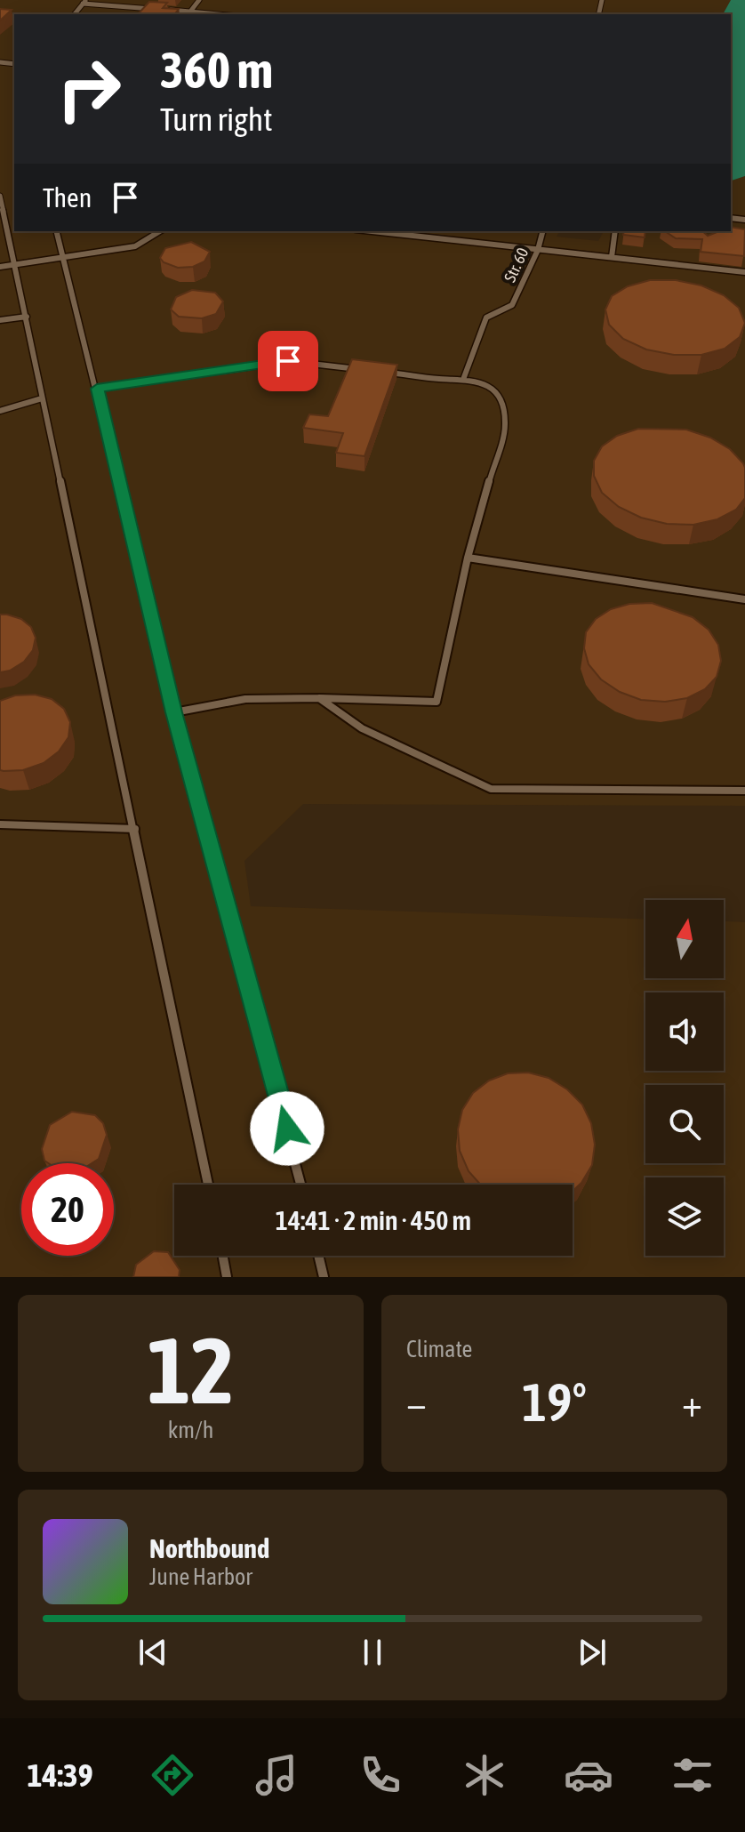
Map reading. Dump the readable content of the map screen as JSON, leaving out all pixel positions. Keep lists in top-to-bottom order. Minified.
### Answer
{"streets":{"lane":["Str. 60"]},"north":"top","page":{"turn":["360 m","Turn right"],"then":"Then","limit":"20","trip":"14:41 · 2 min · 450 m","tile":[["12","km/h"],"Climate"],"heat":["−","19°","+"],"song":["Northbound","June Harbor"],"tabs":"14:39"}}
